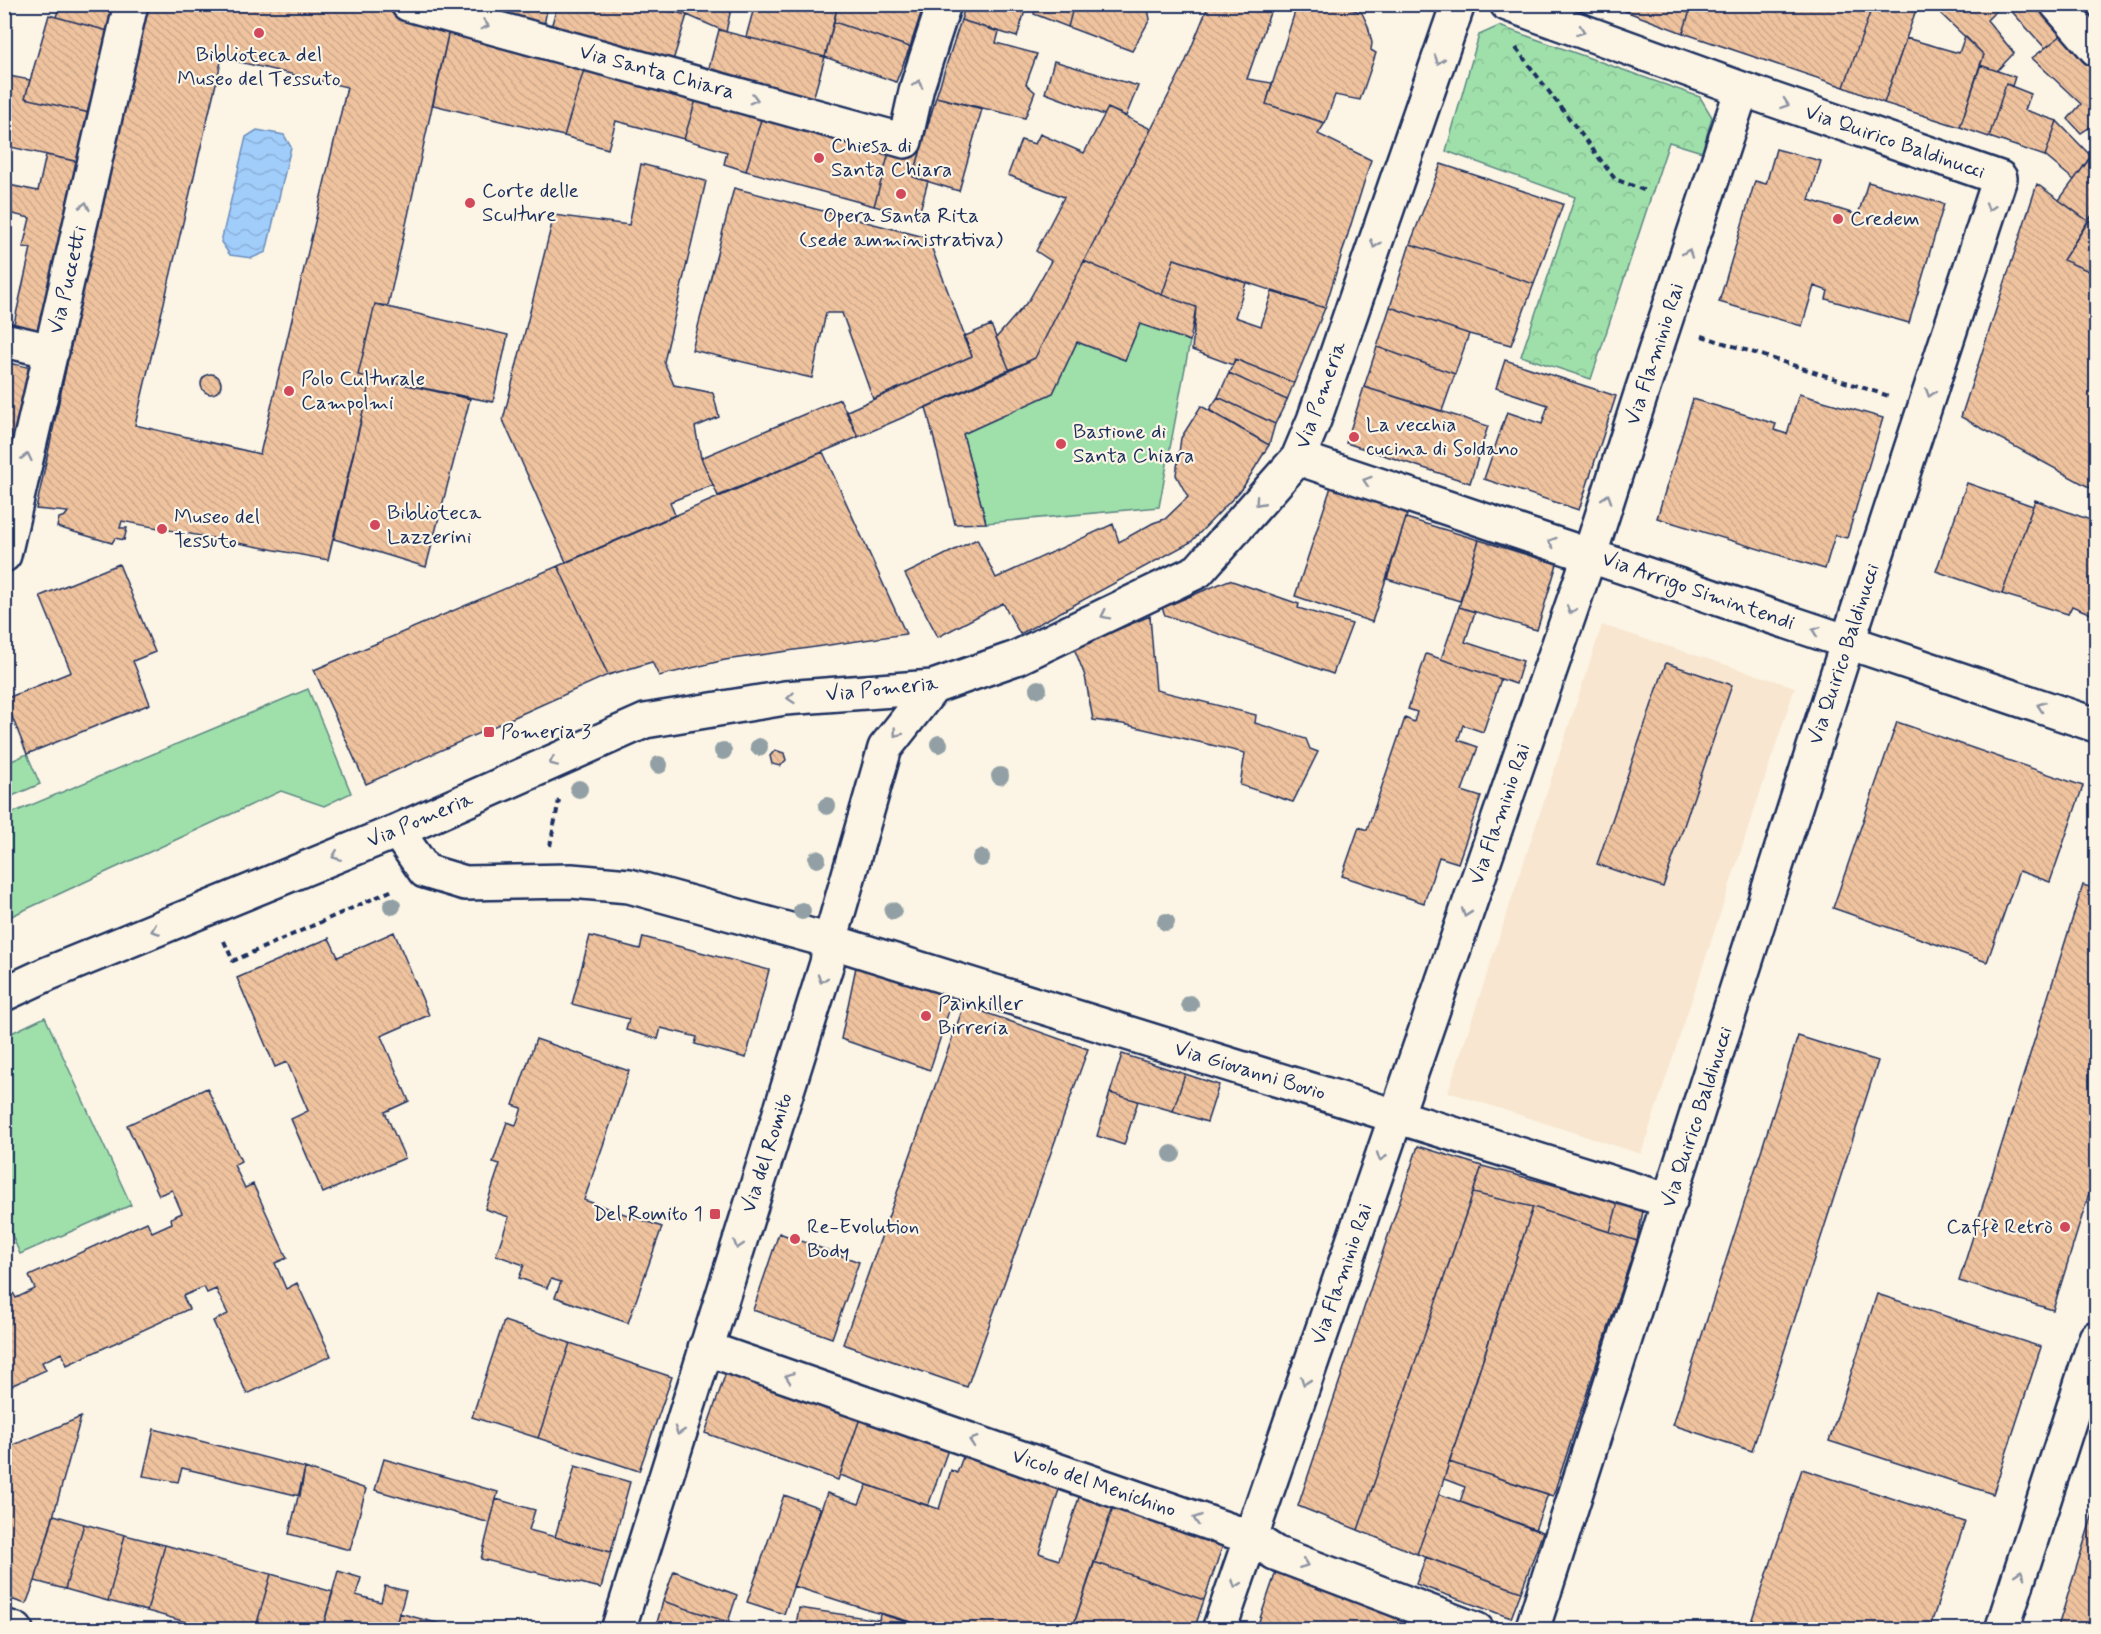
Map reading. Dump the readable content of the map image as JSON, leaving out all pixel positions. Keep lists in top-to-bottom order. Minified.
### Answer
{"streets":{"street":["Via Santa Chiara","Via Quirico Baldinucci","Via Puccetti","Via Flaminio Rai","Via Pomeria","Via Arrigo Simintendi","Via Giovanni Bovio","Via del Romito","Vicolo del Menichino"]},"crossings":[["Via Quirico Baldinucci","Via Flaminio Rai"],["Via Quirico Baldinucci","Via Arrigo Simintendi"],["Via Quirico Baldinucci","Via Giovanni Bovio"],["Via Flaminio Rai","Via Arrigo Simintendi"],["Via Flaminio Rai","Via Giovanni Bovio"],["Via Flaminio Rai","Vicolo del Menichino"],["Via Pomeria","Via Arrigo Simintendi"],["Via Pomeria","Via Giovanni Bovio"],["Via Pomeria","Via del Romito"],["Via Giovanni Bovio","Via del Romito"],["Via del Romito","Vicolo del Menichino"]],"one_way":["Via Santa Chiara","Via Puccetti","Via Pomeria","Via Arrigo Simintendi","Via del Romito"],"places":{"other":["Biblioteca del Museo del Tessuto","Chiesa di Santa Chiara","Opera Santa Rita (sede amministrativa)","Corte delle Sculture","Credem","Polo Culturale Campolmi","La vecchia cucina di Soldano","Bastione di Santa Chiara","Biblioteca Lazzerini","Museo del Tessuto","Painkiller Birreria","Caffè Retrò","Re-Evolution Body"],"transit":["Pomeria 3","Del Romito 1"]}}
